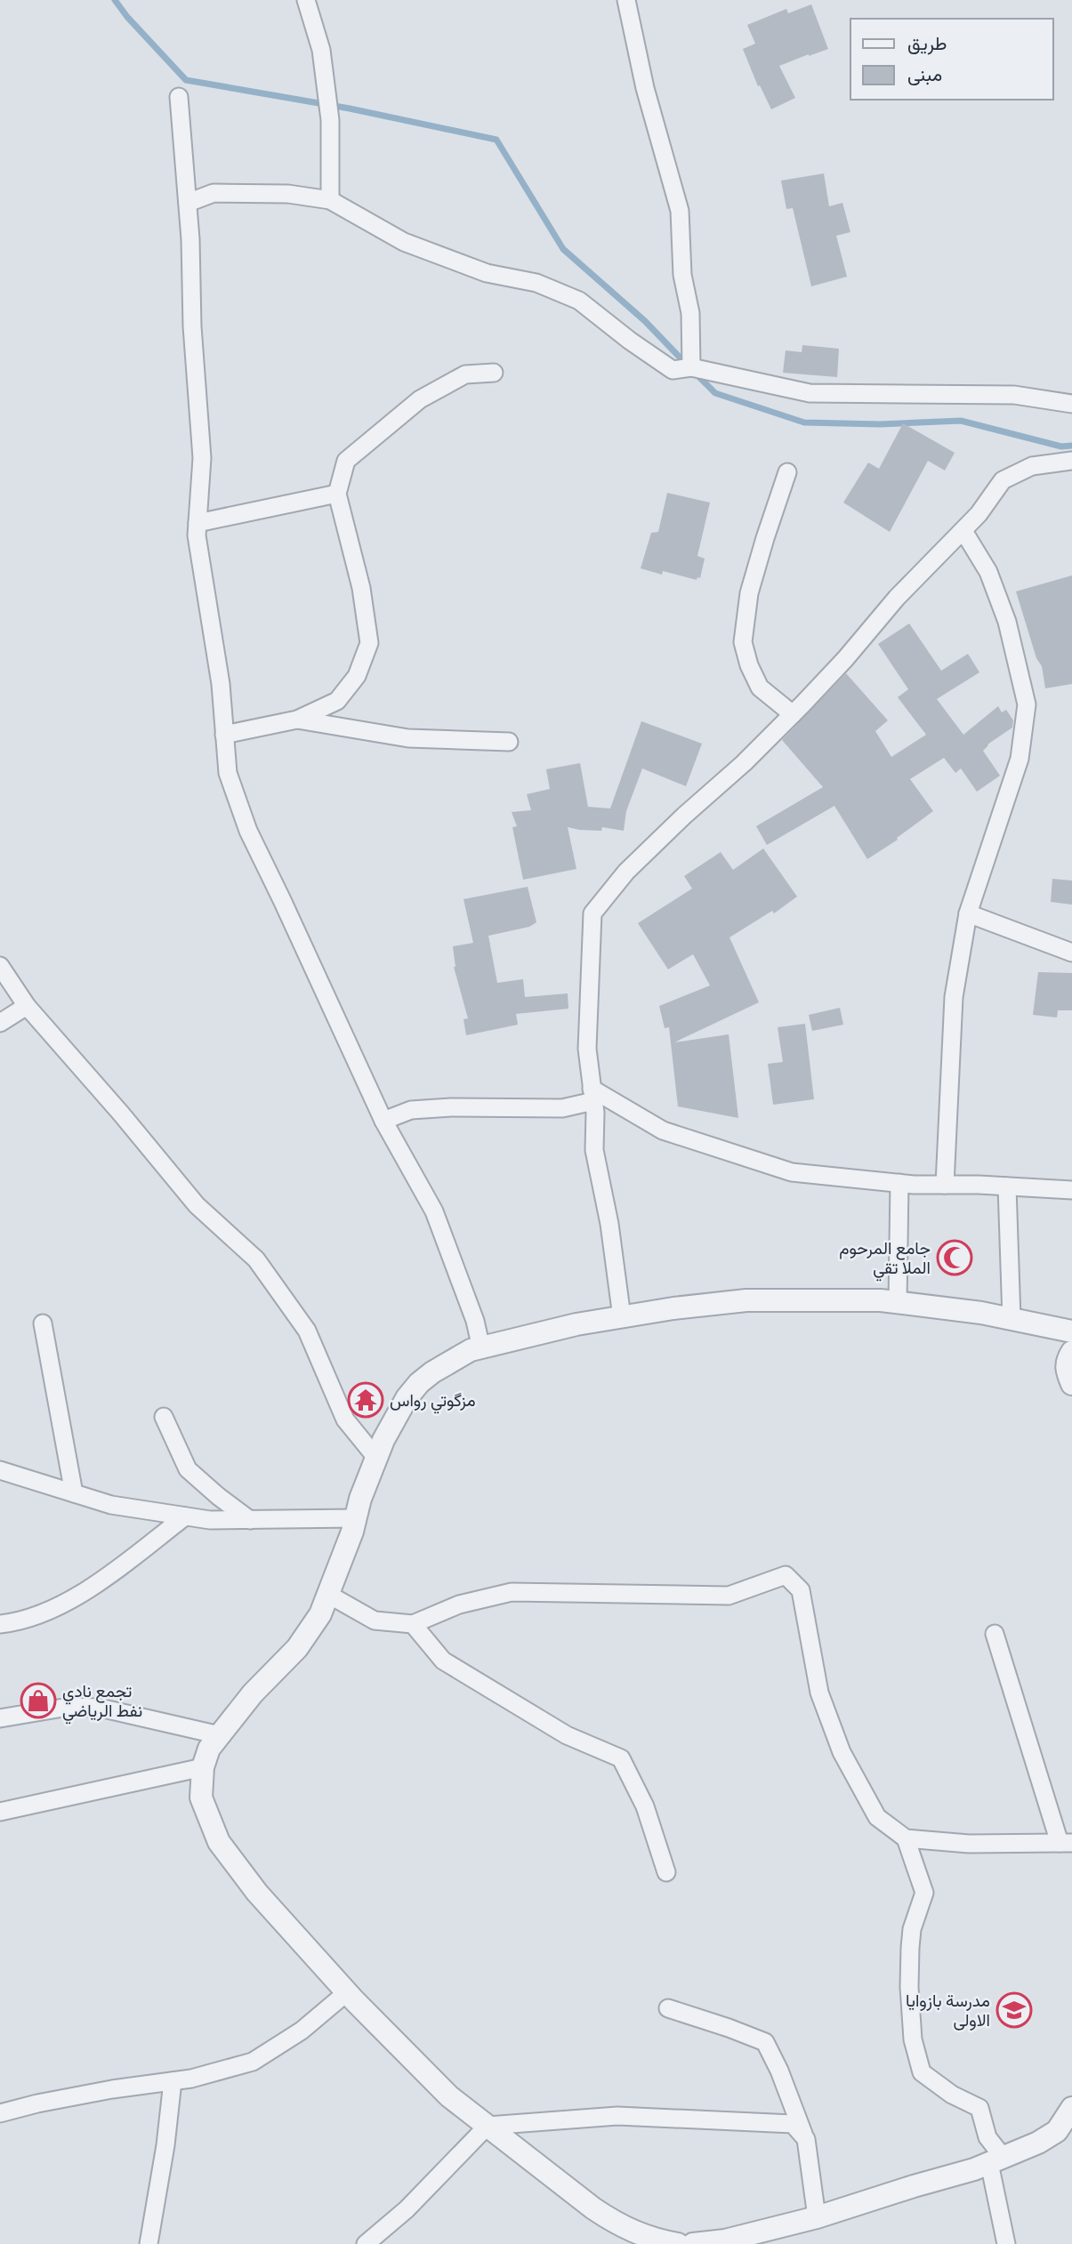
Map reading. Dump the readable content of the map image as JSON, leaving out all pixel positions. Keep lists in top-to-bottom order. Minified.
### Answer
{"places":{"mosque":["جامع المرحوم الملا تقي"],"temple":["مزگوتي رواس"],"shop":["تجمع نادي نفط الرياضي"],"school or university":["مدرسة بازوايا الاولى"]},"legend":["طريق","مبنى"]}
